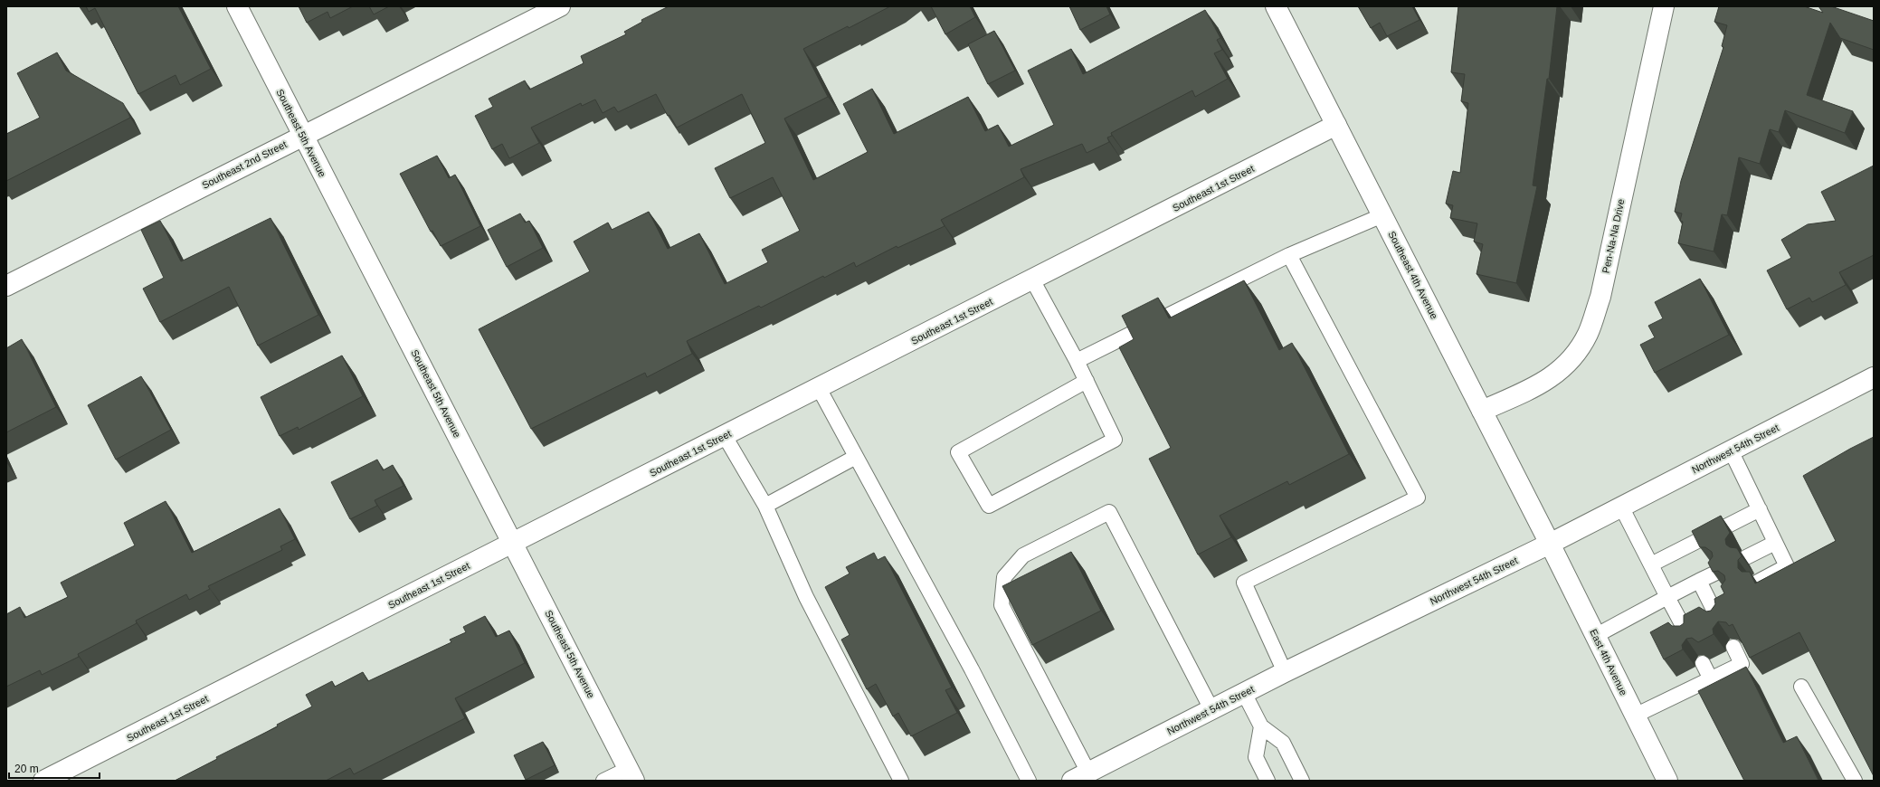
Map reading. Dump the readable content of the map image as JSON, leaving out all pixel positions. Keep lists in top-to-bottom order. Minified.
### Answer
{"streets":{"street":["Southeast 5th Avenue","Southeast 2nd Street","Southeast 1st Street","Pen-Na-Na Drive","Southeast 4th Avenue","Northwest 54th Street","East 4th Avenue"]},"crossings":[["Southeast 5th Avenue","Southeast 2nd Street"],["Southeast 5th Avenue","Southeast 1st Street"],["Southeast 1st Street","Southeast 4th Avenue"],["Pen-Na-Na Drive","Southeast 4th Avenue"],["Southeast 4th Avenue","Northwest 54th Street"],["Southeast 4th Avenue","East 4th Avenue"],["Northwest 54th Street","East 4th Avenue"]],"scale_bar":"20 m"}
